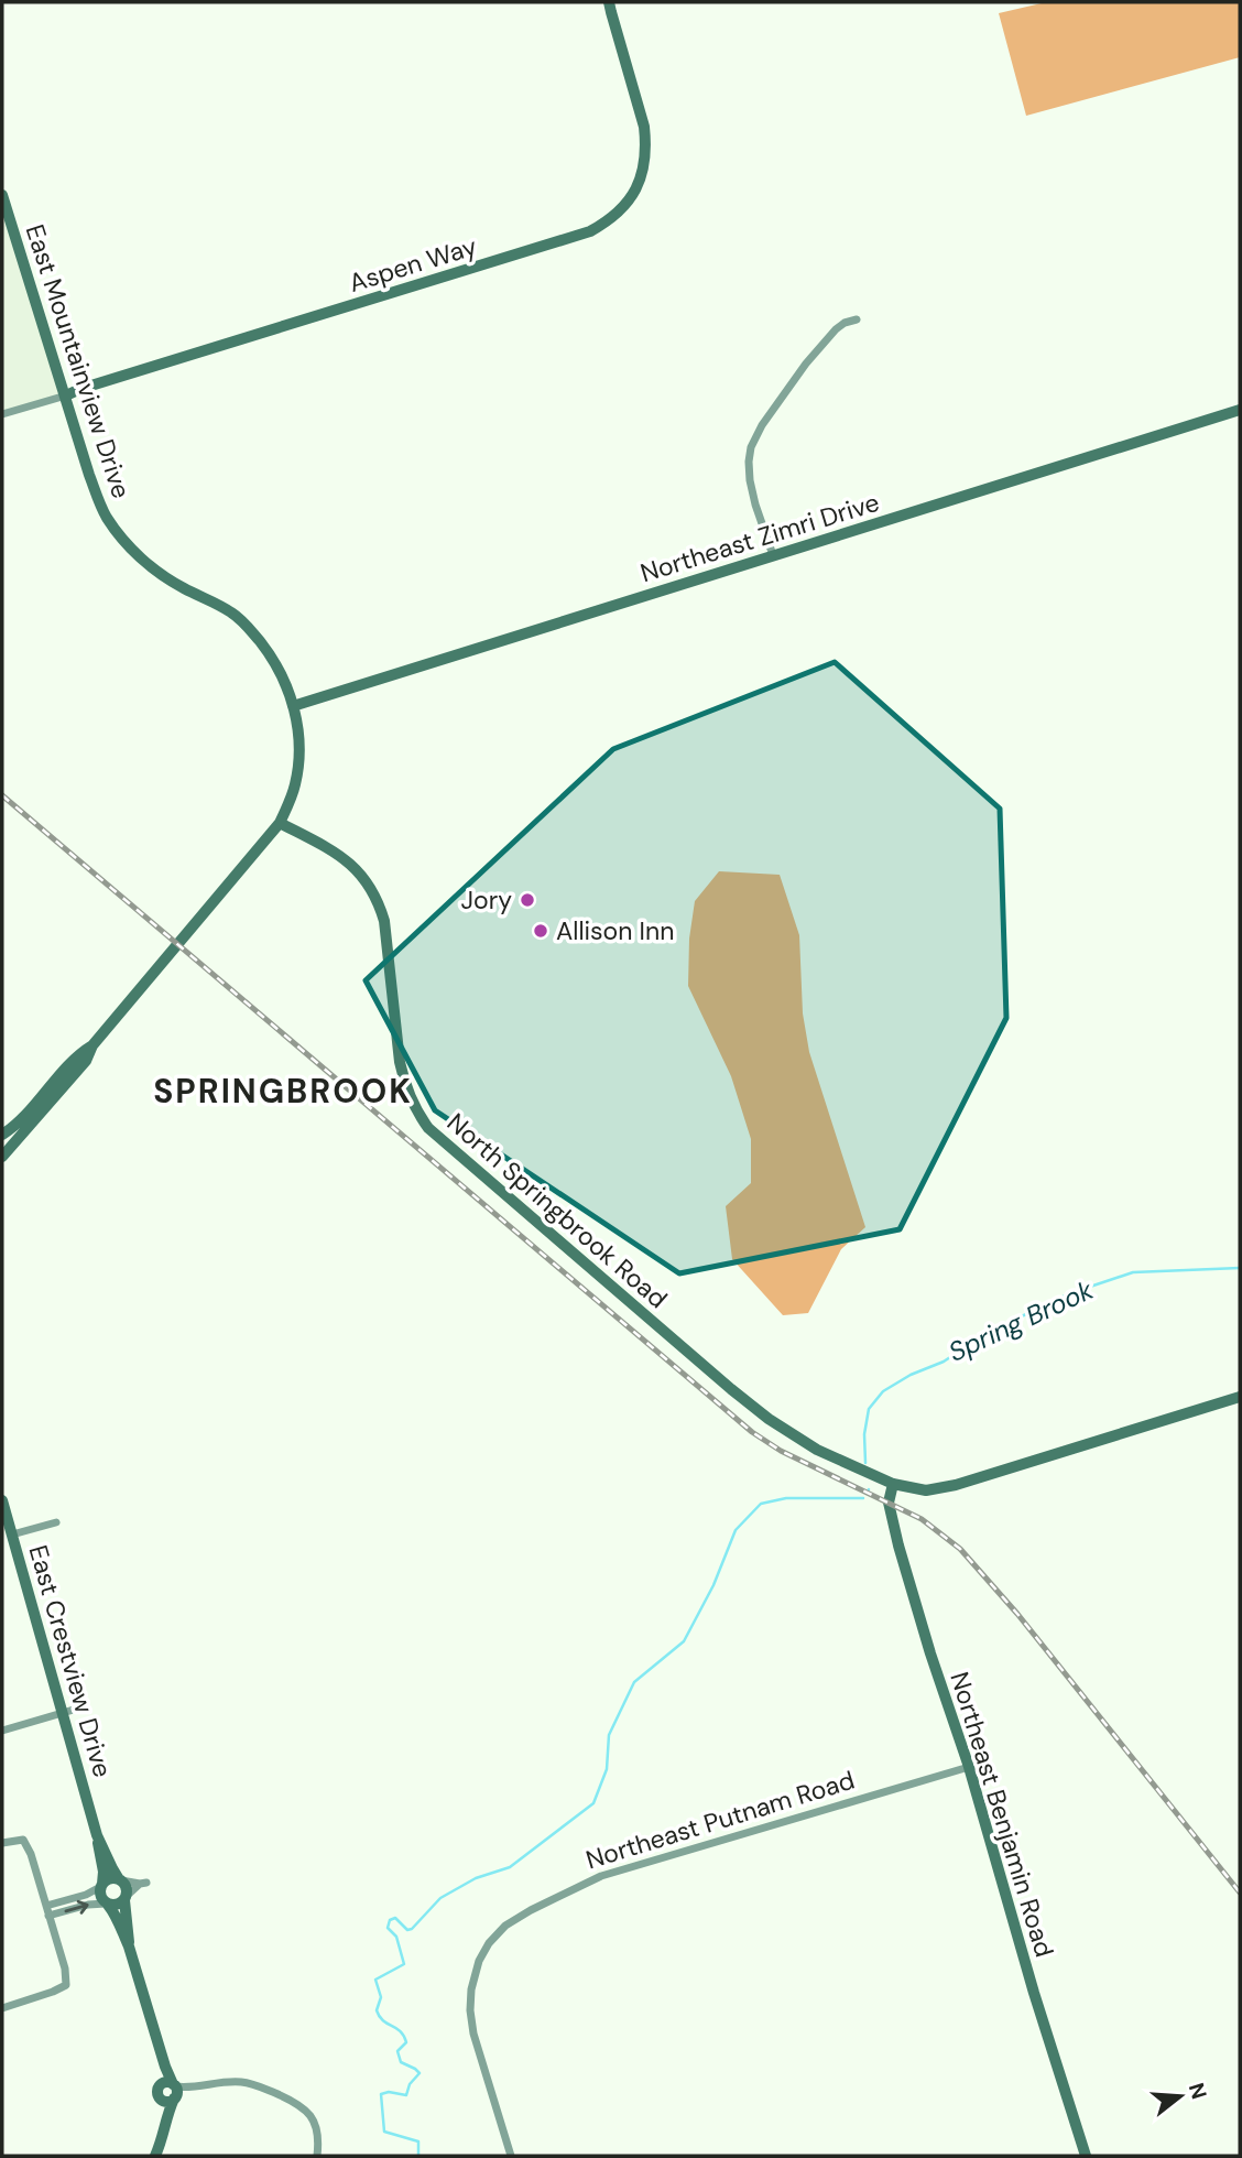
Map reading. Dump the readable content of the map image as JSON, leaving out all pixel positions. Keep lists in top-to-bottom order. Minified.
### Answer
{"streets":{"street":["Aspen Way","East Mountainview Drive","Northeast Zimri Drive","North Springbrook Road","East Crestview Drive","Northeast Benjamin Road","Northeast Putnam Road"]},"crossings":[["Aspen Way","East Mountainview Drive"],["East Mountainview Drive","Northeast Zimri Drive"],["East Mountainview Drive","North Springbrook Road"],["North Springbrook Road","Northeast Benjamin Road"],["Northeast Benjamin Road","Northeast Putnam Road"]],"districts":["SPRINGBROOK"],"water":["Spring Brook"],"places":["Jory","Allison Inn"],"north":"right"}
